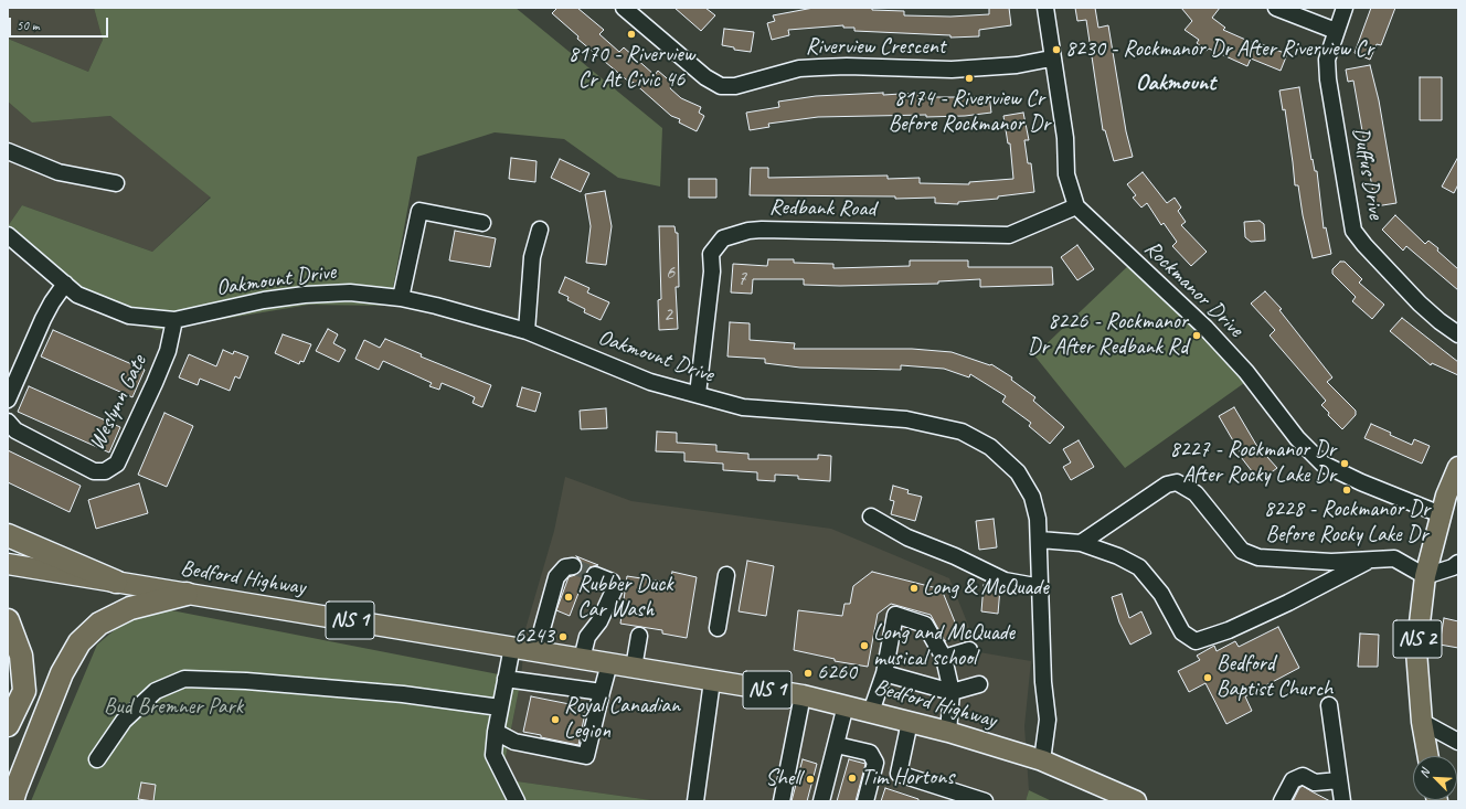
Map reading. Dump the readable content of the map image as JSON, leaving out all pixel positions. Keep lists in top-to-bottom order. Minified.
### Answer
{"streets":{"main road":["Bedford Highway","NS 1","NS 2"],"street":["Riverview Crescent","Duffus Drive","Redbank Road","Oakmount Drive","Rockmanor Drive","Weslynn Gate"]},"crossings":[["Riverview Crescent","Rockmanor Drive"],["Redbank Road","Oakmount Drive"],["Redbank Road","Rockmanor Drive"],["Oakmount Drive","Weslynn Gate"],["Oakmount Drive","Bedford Highway"],["Rockmanor Drive","NS 2"]],"districts":["Oakmount"],"parks":["Bud Bremner Park"],"places":["8170 - Riverview Cr At Civic 46","8230 - Rockmanor Dr After Riverview Cr","8174 - Riverview Cr Before Rockmanor Dr","8226 - Rockmanor Dr After Redbank Rd","8227 - Rockmanor Dr After Rocky Lake Dr","8228 - Rockmanor Dr Before Rocky Lake Dr","Long & McQuade","Rubber Duck Car Wash","6243","Long and McQuade musical school","6260","Bedford Baptist Church","Royal Canadian Legion","Tim Hortons","Shell"],"house_numbers":["6","7","2"],"scale_bar":"50 m","north":"top left"}
